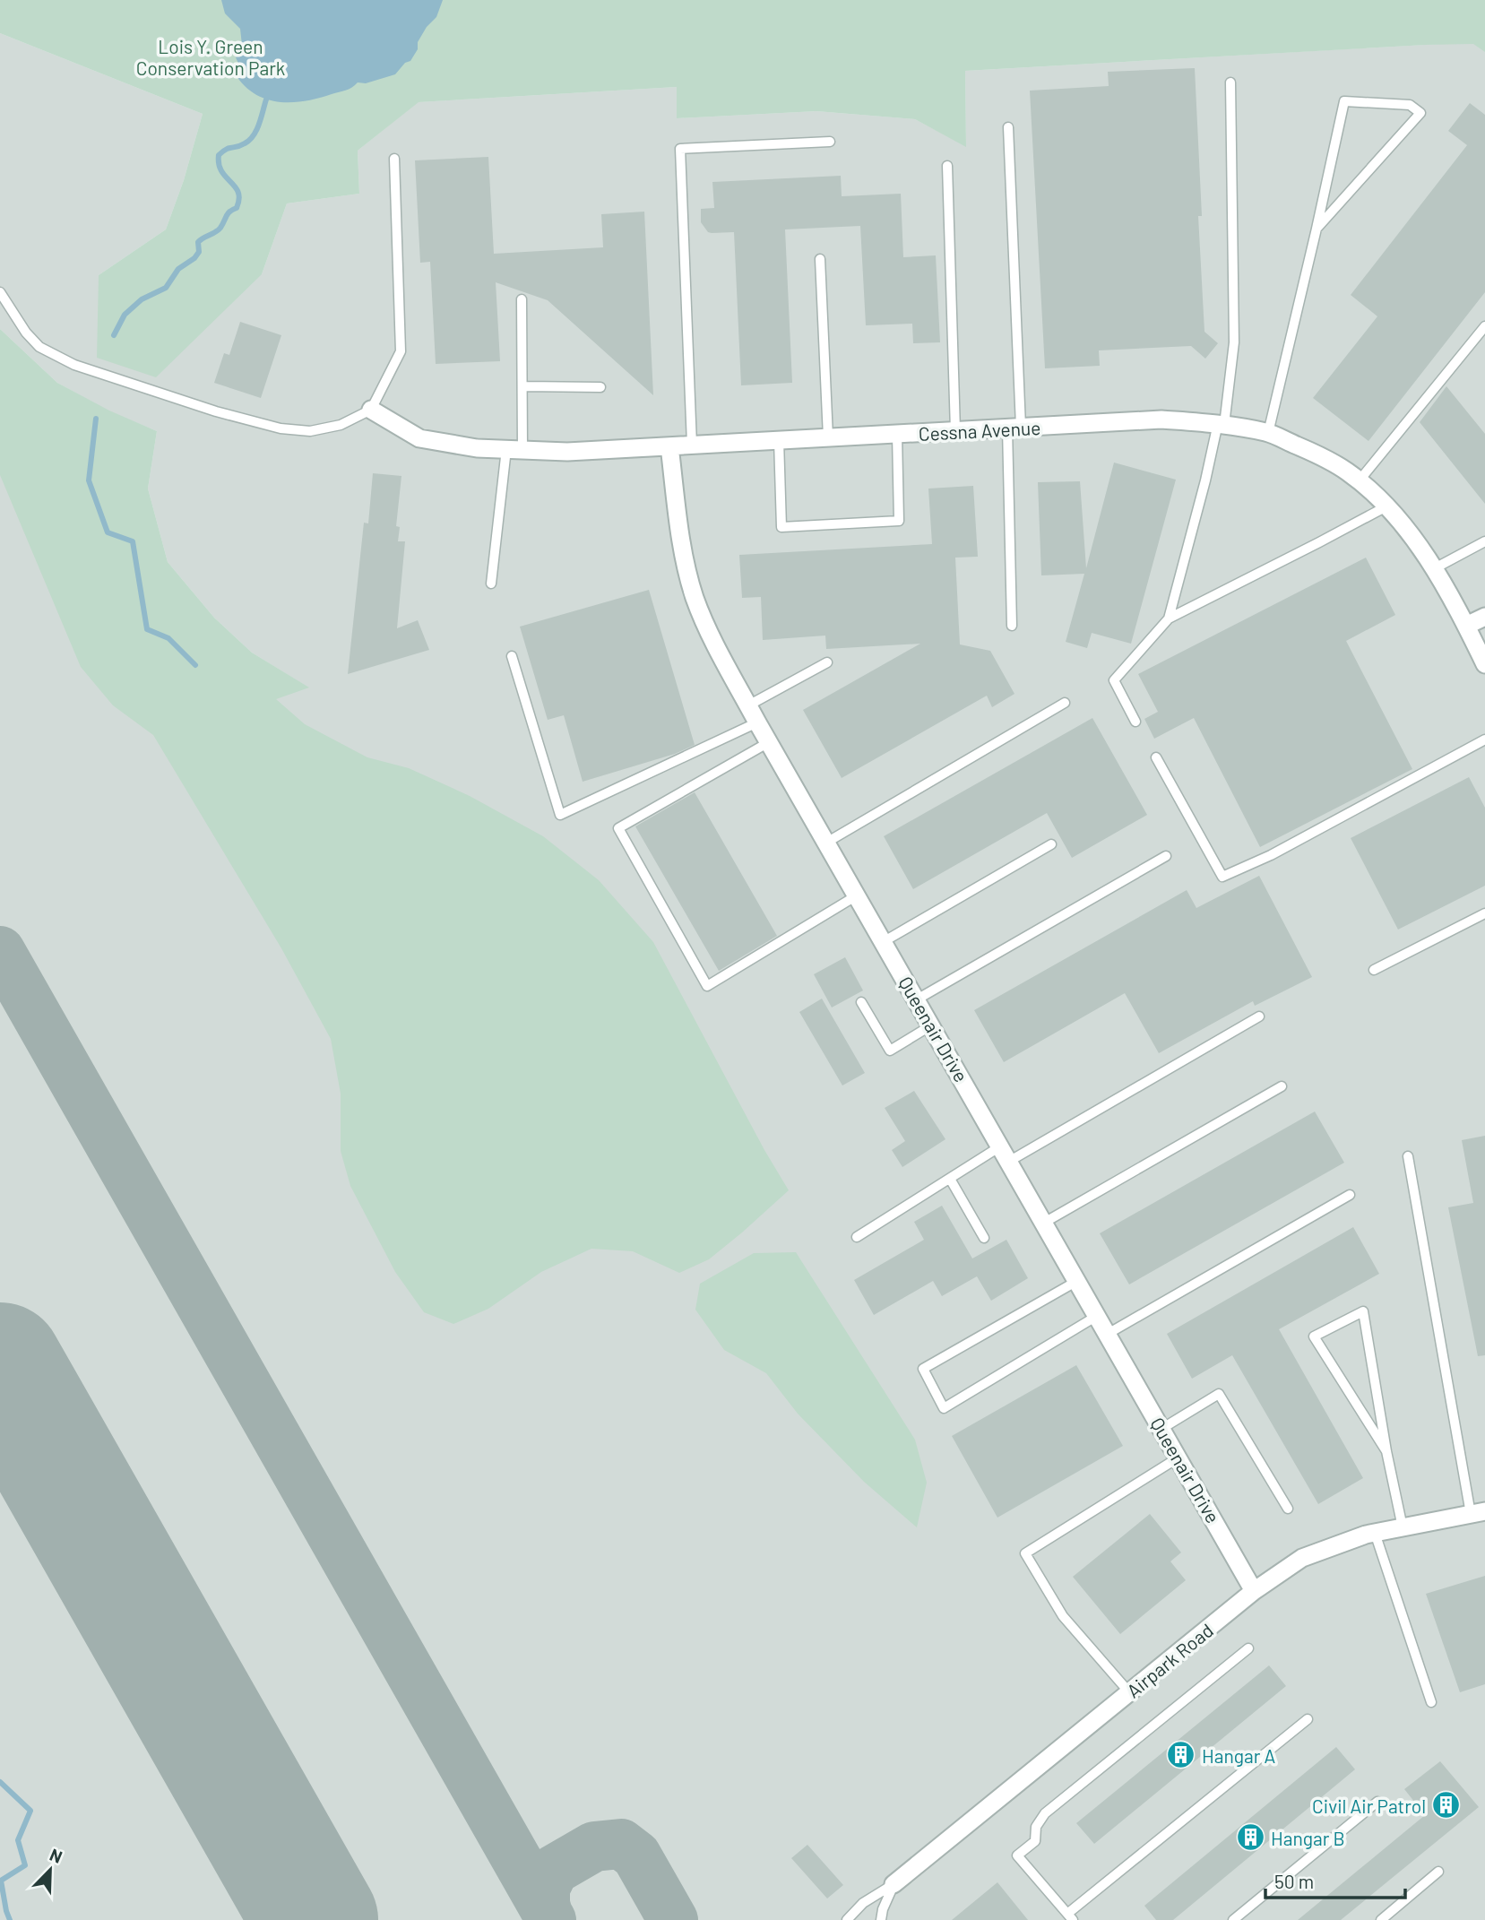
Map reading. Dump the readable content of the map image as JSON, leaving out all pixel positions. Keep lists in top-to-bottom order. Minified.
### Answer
{"streets":{"street":["Cessna Avenue","Queenair Drive","Airpark Road"]},"crossings":[["Cessna Avenue","Queenair Drive"],["Queenair Drive","Airpark Road"]],"parks":["Lois Y. Green Conservation Park"],"places":{"building":["Hangar A","Civil Air Patrol","Hangar B"]},"scale_bar":"50 m","north":"top right"}
